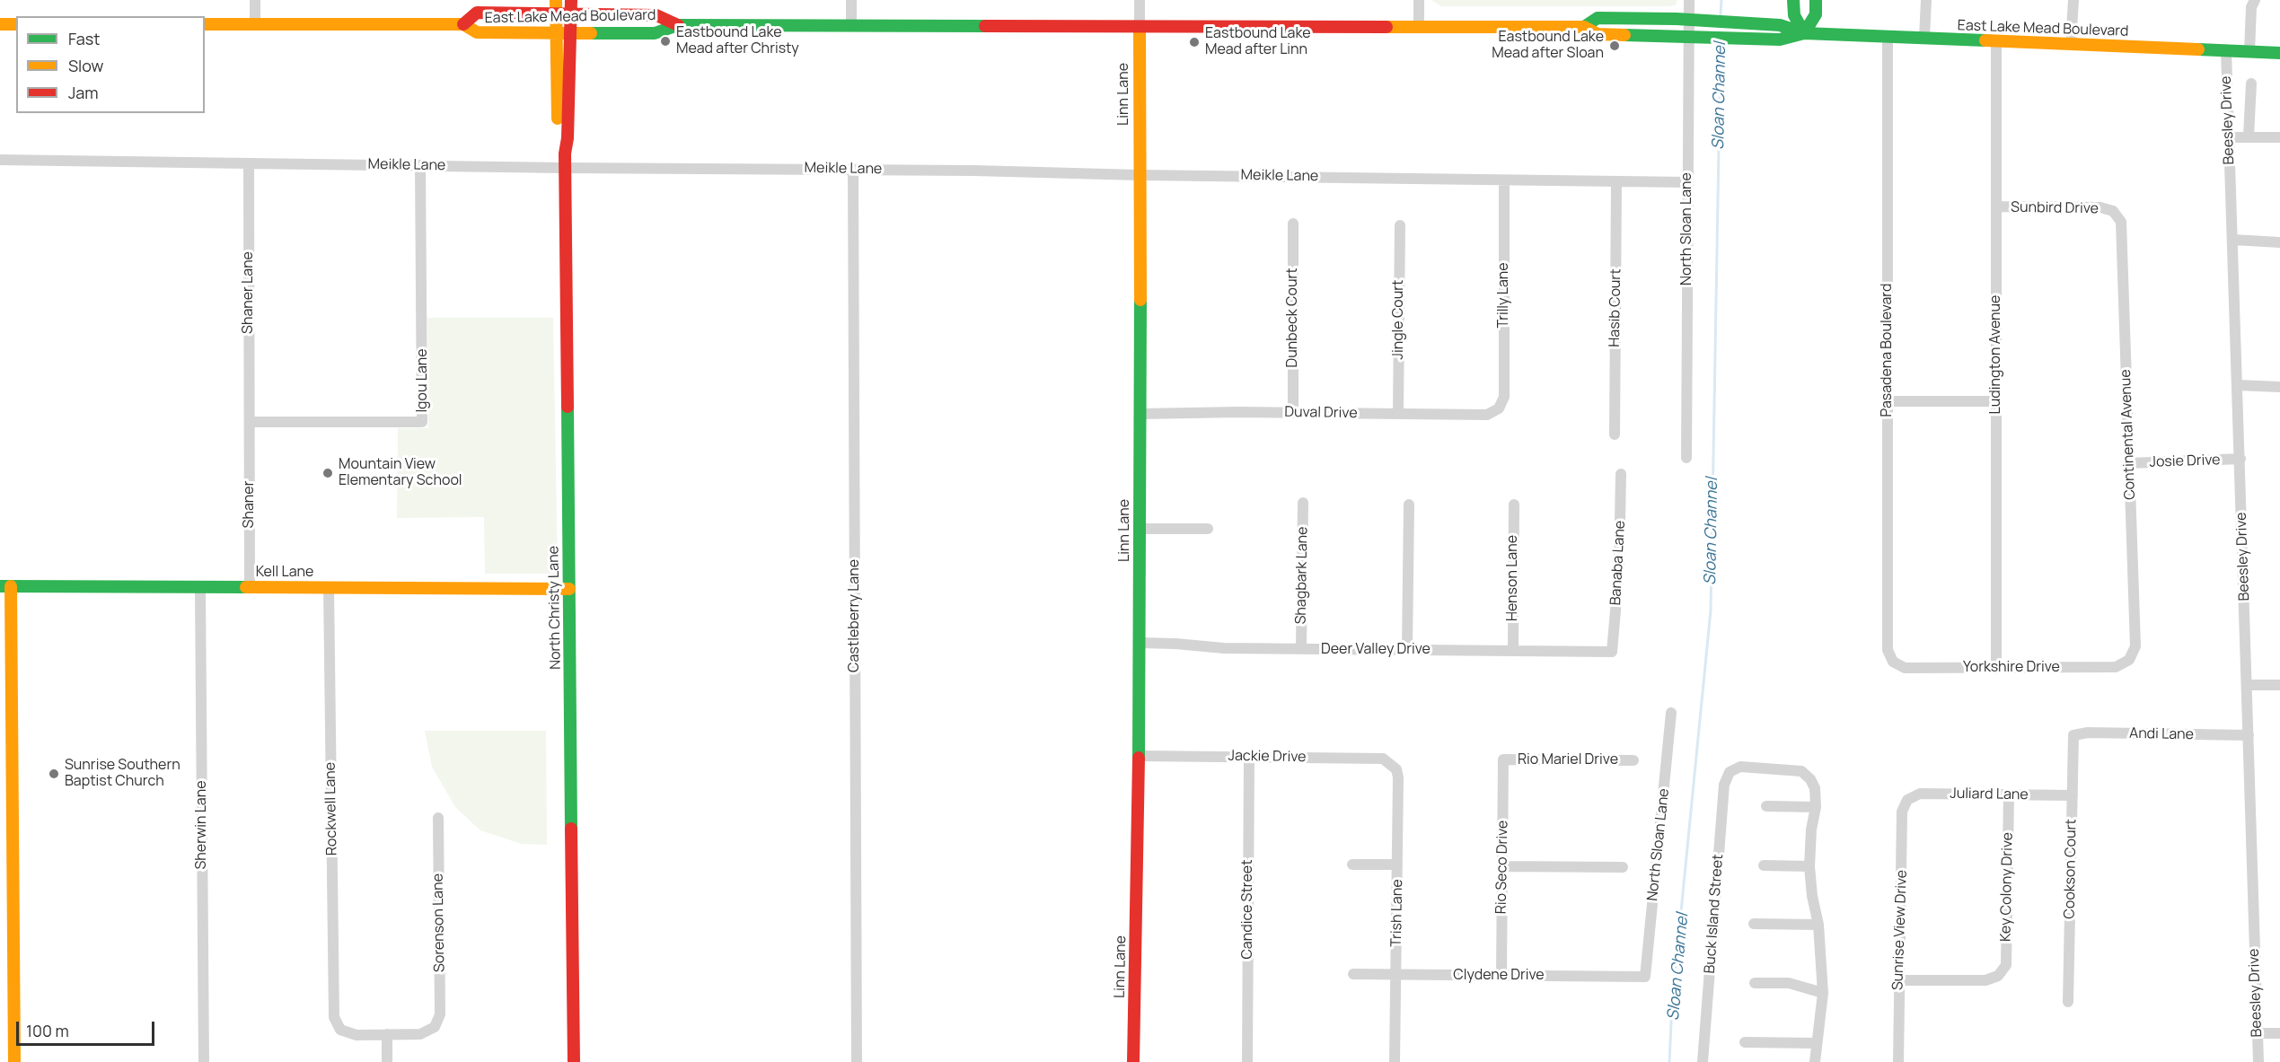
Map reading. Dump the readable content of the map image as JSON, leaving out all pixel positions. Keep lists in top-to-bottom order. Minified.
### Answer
{"streets":{"street":["East Lake Mead Boulevard","Linn Lane","Beesley Drive","Meikle Lane","Sunbird Drive","North Sloan Lane","Shaner Lane","Trilly Lane","Hasib Court","Dunbeck Court","Jingle Court","Pasadena Boulevard","Ludington Avenue","Igou Lane","Duval Drive","Continental Avenue","Josie Drive","Shaner","Banaba Lane","Kell Lane","Shagbark Lane","Henson Lane","North Christy Lane","Castleberry Lane","Deer Valley Drive","Yorkshire Drive","Andi Lane","Jackie Drive","Rio Mariel Drive","Juliard Lane","Rockwell Lane","Sherwin Lane","Rio Seco Drive","Cookson Court","Key Colony Drive","Candice Street","Trish Lane","Buck Island Street","Sorenson Lane","Sunrise View Drive","Clydene Drive"]},"crossings":[["East Lake Mead Boulevard","Linn Lane"],["East Lake Mead Boulevard","Beesley Drive"],["East Lake Mead Boulevard","North Sloan Lane"],["East Lake Mead Boulevard","Pasadena Boulevard"],["East Lake Mead Boulevard","Ludington Avenue"],["East Lake Mead Boulevard","North Christy Lane"],["Linn Lane","Meikle Lane"],["Linn Lane","Duval Drive"],["Linn Lane","Deer Valley Drive"],["Linn Lane","Jackie Drive"],["Beesley Drive","Josie Drive"],["Beesley Drive","Andi Lane"],["Meikle Lane","North Sloan Lane"],["Meikle Lane","Shaner Lane"],["Meikle Lane","Trilly Lane"],["Meikle Lane","Hasib Court"],["Meikle Lane","Igou Lane"],["Meikle Lane","North Christy Lane"],["Meikle Lane","Castleberry Lane"],["Sunbird Drive","Ludington Avenue"],["Sunbird Drive","Continental Avenue"],["North Sloan Lane","Clydene Drive"],["Shaner Lane","Igou Lane"],["Shaner Lane","Shaner"],["Trilly Lane","Duval Drive"],["Dunbeck Court","Duval Drive"],["Jingle Court","Duval Drive"],["Pasadena Boulevard","Yorkshire Drive"],["Ludington Avenue","Yorkshire Drive"],["Igou Lane","Shaner"],["Continental Avenue","Josie Drive"],["Continental Avenue","Yorkshire Drive"],["Shaner","Kell Lane"],["Banaba Lane","Deer Valley Drive"],["Kell Lane","North Christy Lane"],["Kell Lane","Rockwell Lane"],["Kell Lane","Sherwin Lane"],["Shagbark Lane","Deer Valley Drive"],["Henson Lane","Deer Valley Drive"],["Andi Lane","Cookson Court"],["Jackie Drive","Candice Street"],["Jackie Drive","Trish Lane"],["Rio Mariel Drive","Rio Seco Drive"],["Juliard Lane","Cookson Court"],["Juliard Lane","Key Colony Drive"],["Juliard Lane","Sunrise View Drive"],["Rockwell Lane","Sorenson Lane"],["Rio Seco Drive","Clydene Drive"],["Key Colony Drive","Sunrise View Drive"],["Trish Lane","Clydene Drive"]],"water":["Sloan Channel"],"places":["Eastbound Lake Mead after Christy","Eastbound Lake Mead after Linn","Eastbound Lake Mead after Sloan","Mountain View Elementary School","Sunrise Southern Baptist Church"],"legend":["Fast","Slow","Jam"],"scale_bar":"100 m"}
